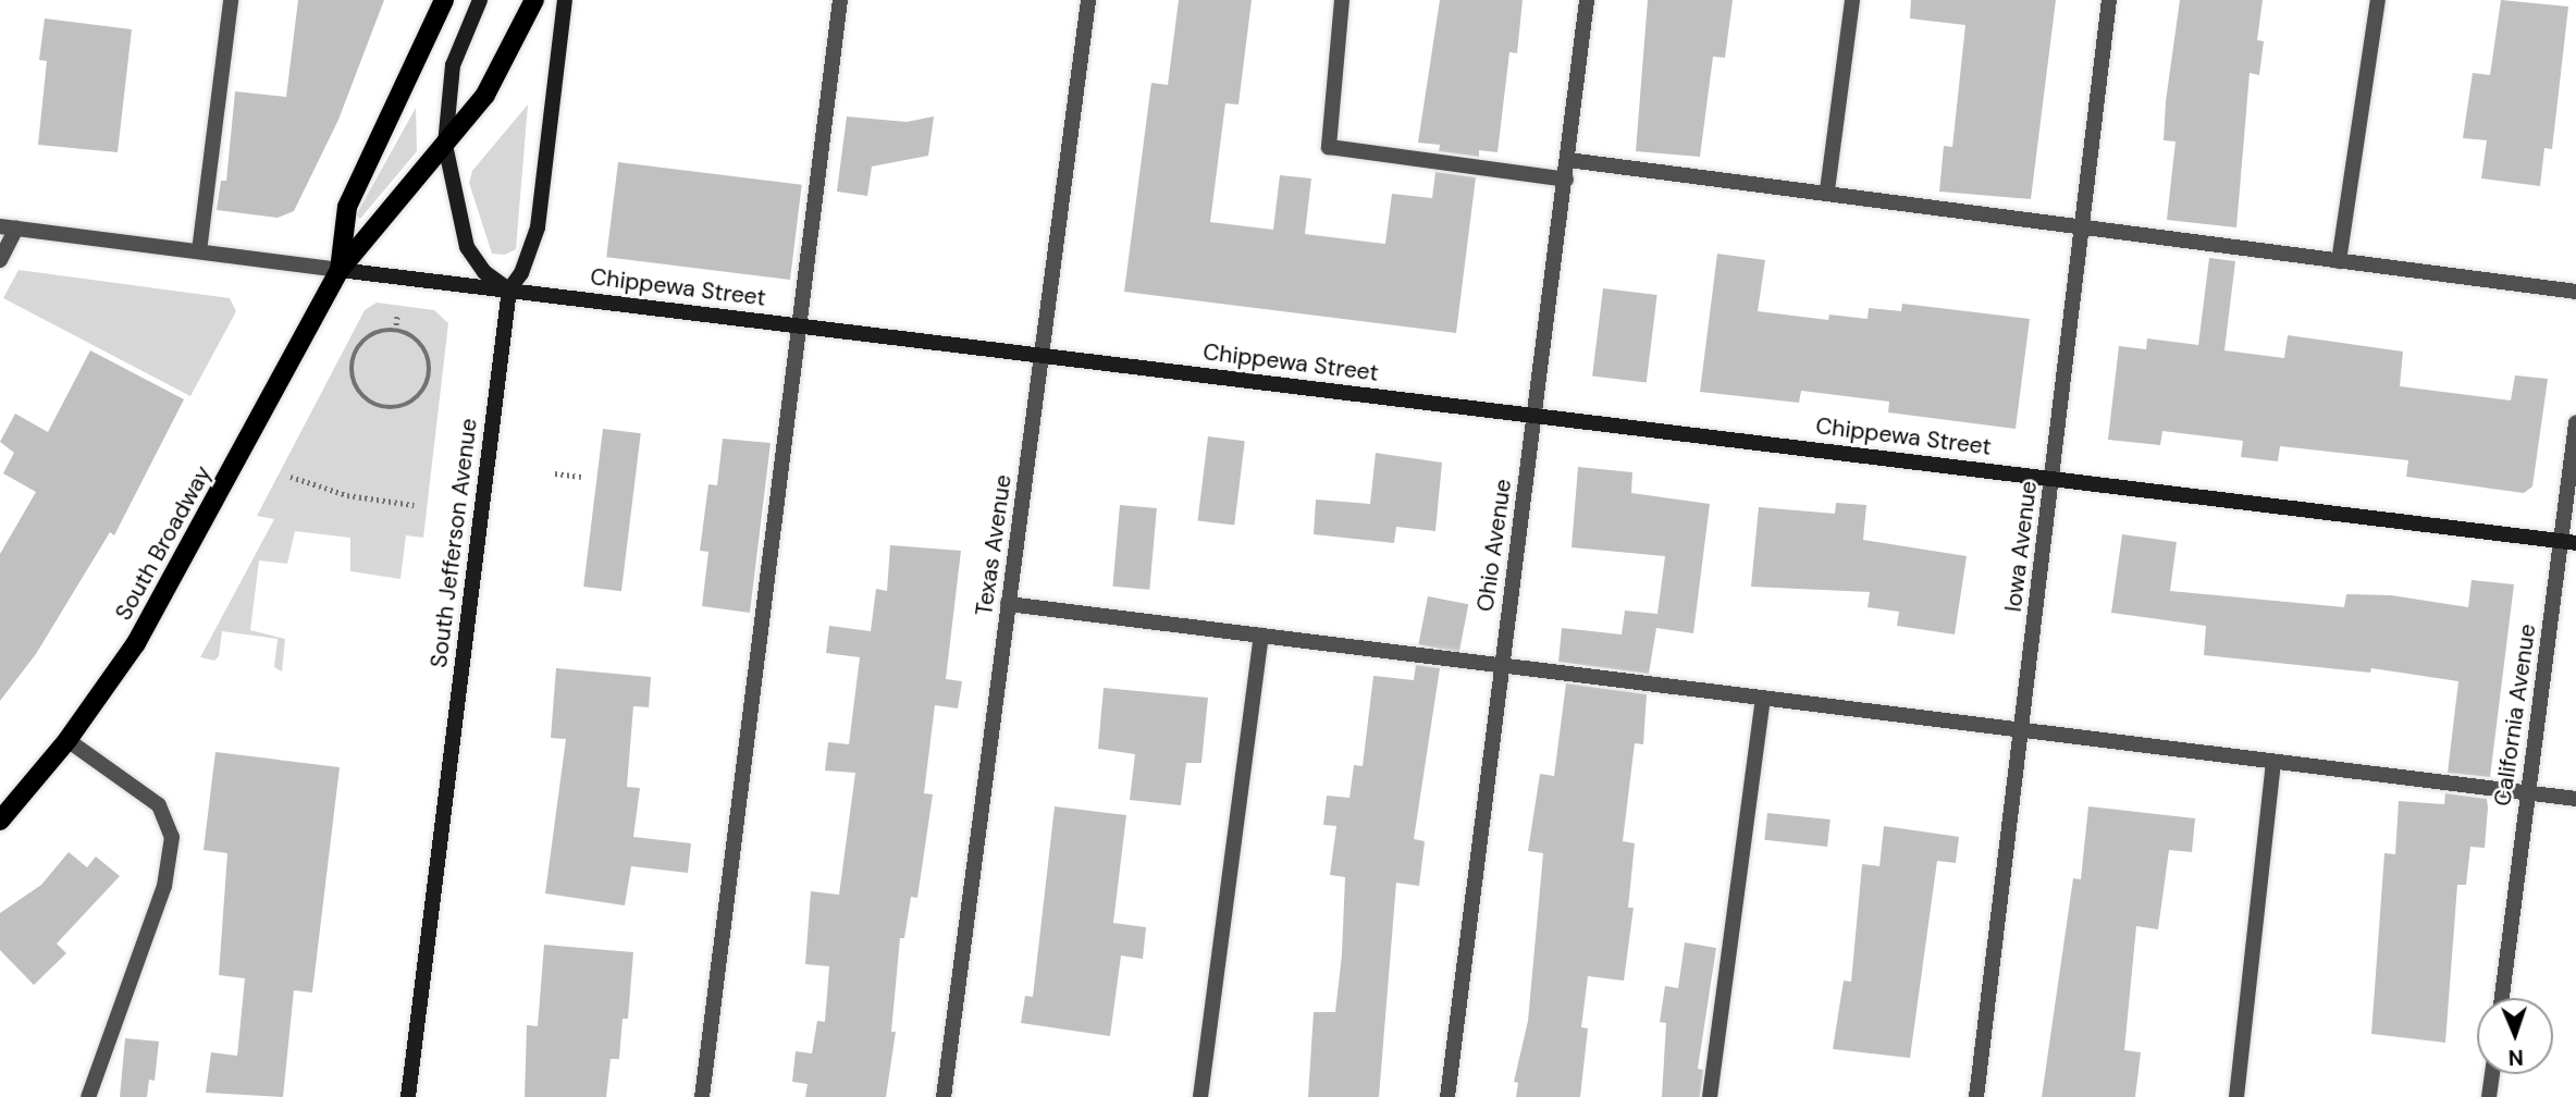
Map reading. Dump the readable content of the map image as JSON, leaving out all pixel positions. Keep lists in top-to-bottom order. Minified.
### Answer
{"streets":{"main road":["Chippewa Street","South Broadway","South Jefferson Avenue"],"street":["Texas Avenue","Ohio Avenue","Iowa Avenue","California Avenue"]},"crossings":[["Chippewa Street","South Broadway"],["Chippewa Street","South Jefferson Avenue"],["Chippewa Street","Texas Avenue"],["Chippewa Street","Ohio Avenue"],["Chippewa Street","Iowa Avenue"],["Chippewa Street","California Avenue"]],"north":"bottom"}
